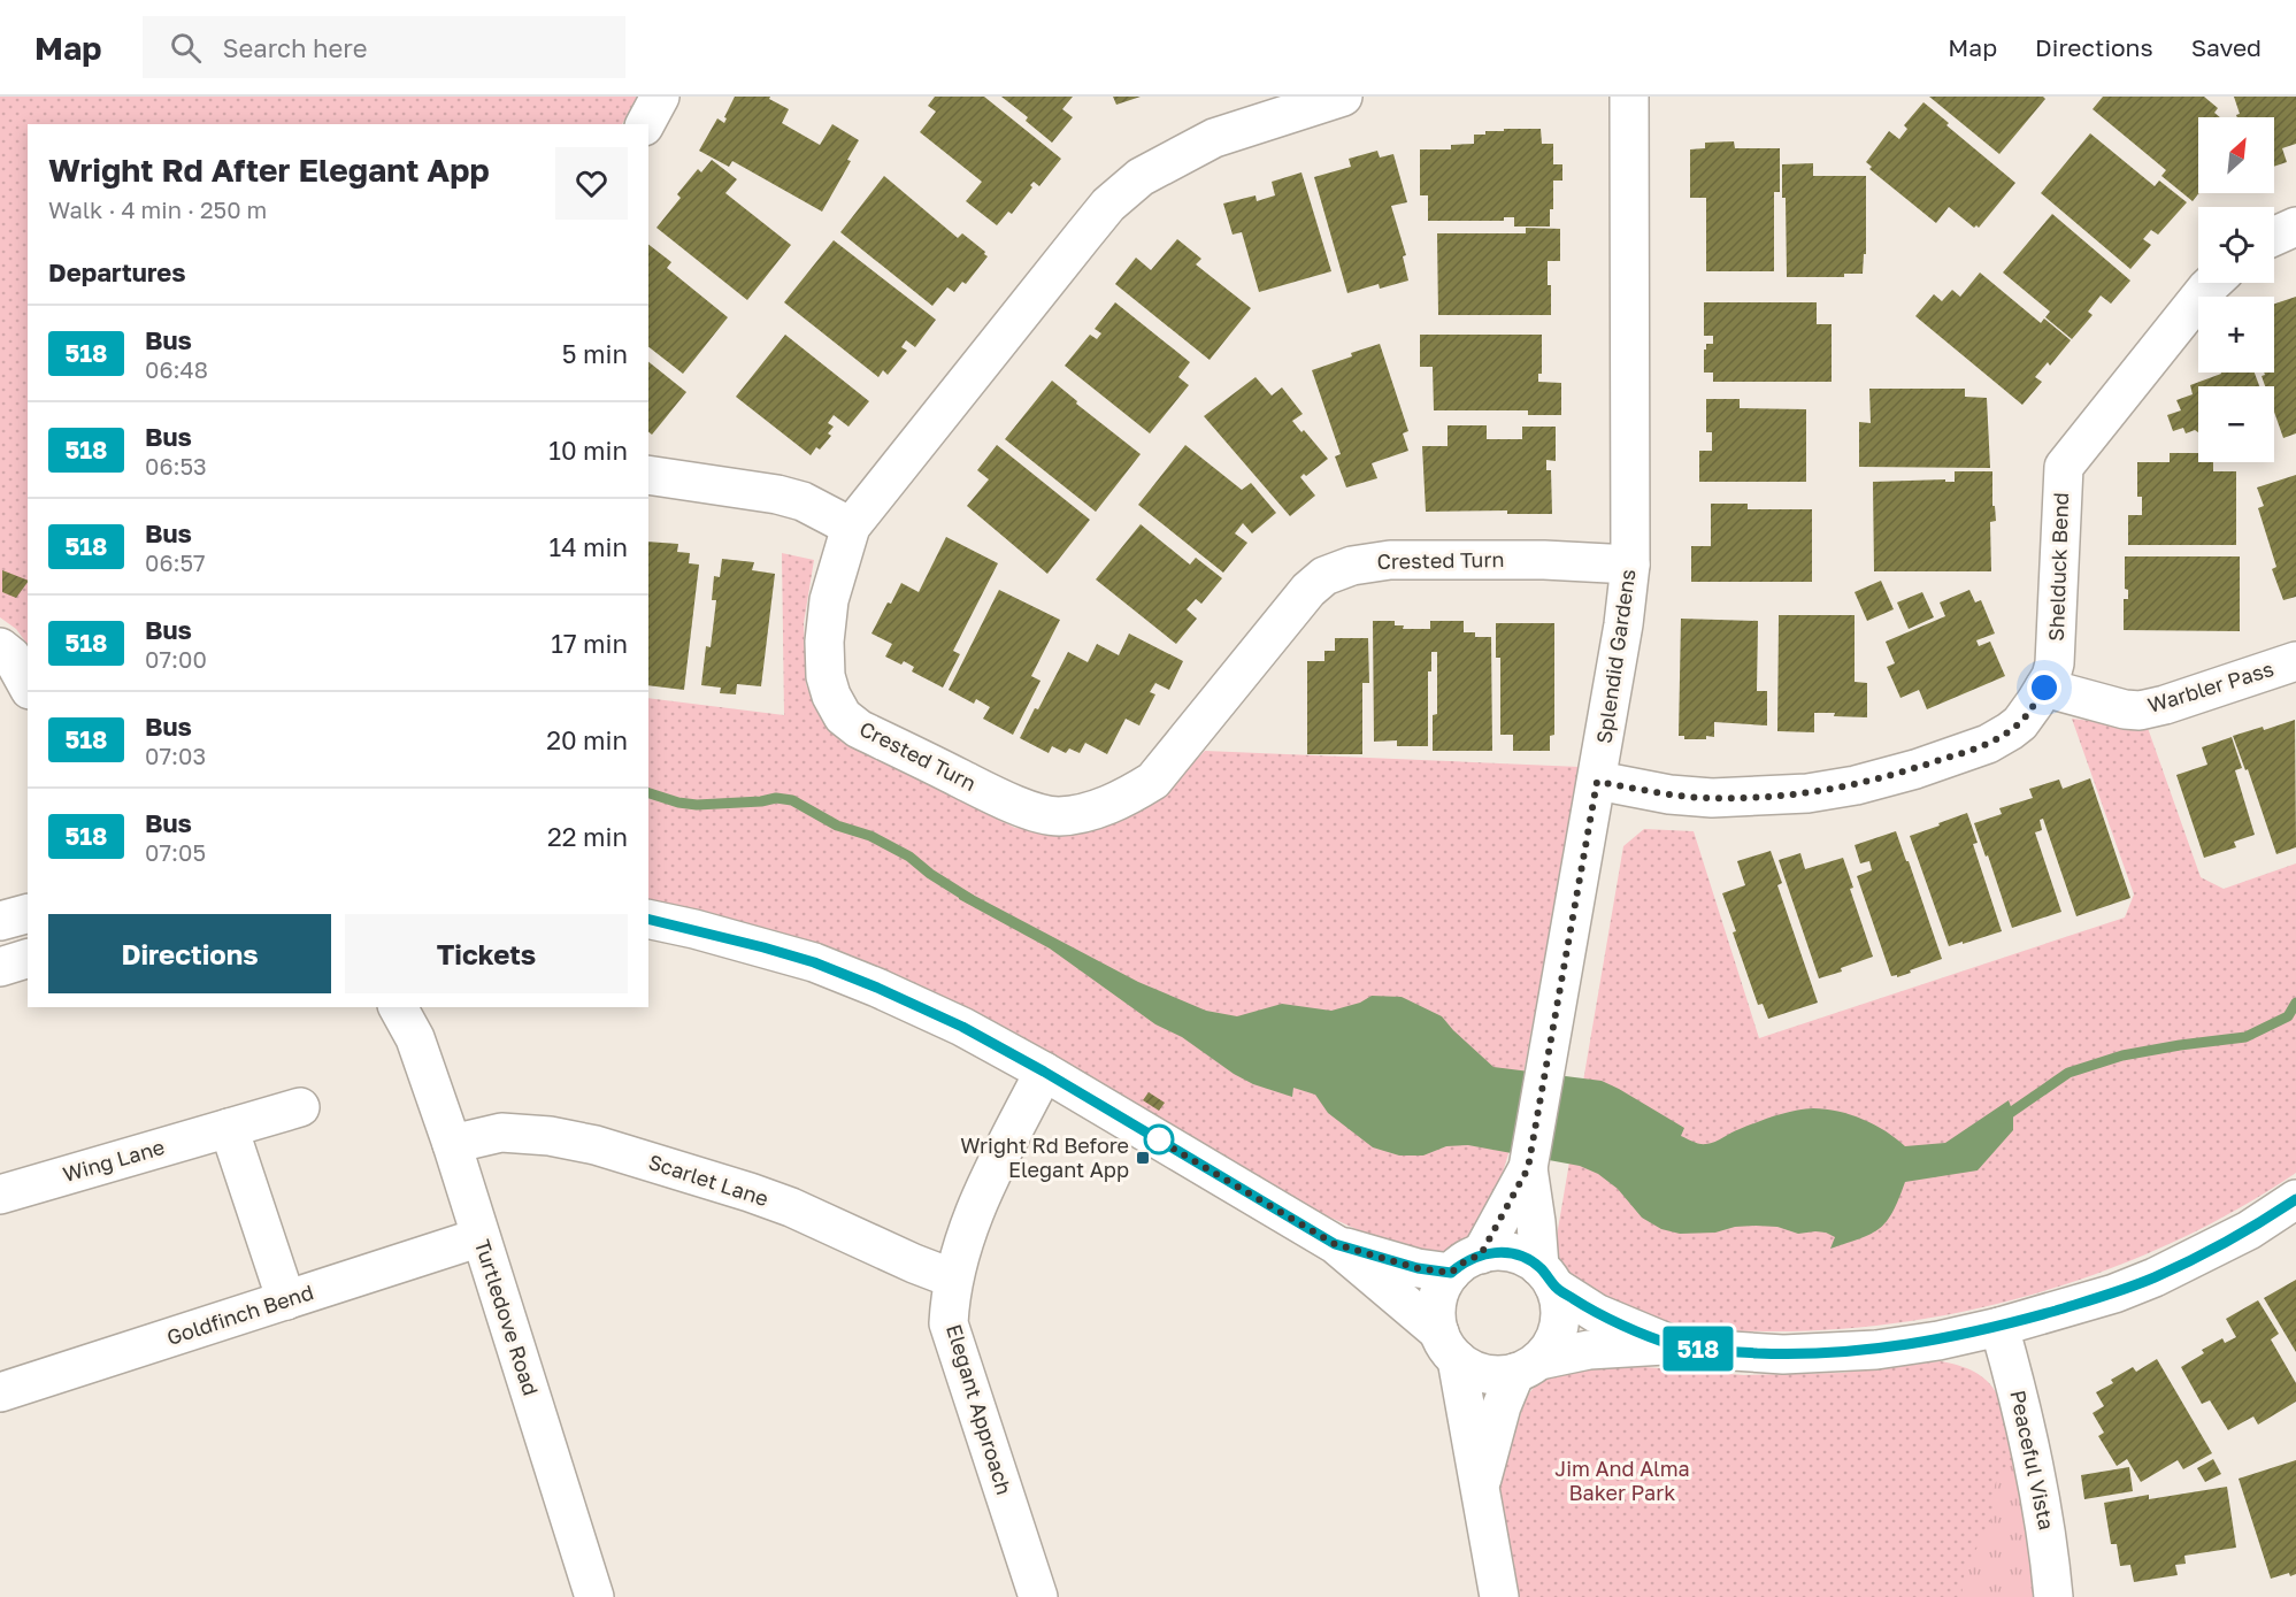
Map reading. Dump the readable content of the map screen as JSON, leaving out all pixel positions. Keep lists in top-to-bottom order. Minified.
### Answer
{"streets":{"street":["Crested Turn","Shelduck Bend","Splendid Gardens","Warbler Pass","Wing Lane","Scarlet Lane","Goldfinch Bend","Turtledove Road","Elegant Approach","Peaceful Vista"]},"crossings":[["Crested Turn","Splendid Gardens"],["Shelduck Bend","Splendid Gardens"],["Shelduck Bend","Warbler Pass"],["Scarlet Lane","Turtledove Road"],["Scarlet Lane","Elegant Approach"],["Goldfinch Bend","Turtledove Road"]],"parks":["Jim And Alma Baker Park"],"places":{"transit":["Wright Rd Before Elegant App"]},"lines":["bus line 518"],"north":"top right","page":{"header":"Map","search":"Search here","nav":["Map","Directions","Saved"],"on_map":"518","map_buttons":["+","−"],"heading":[["Wright Rd After Elegant App","Walk · 4 min · 250 m"],"Departures"],"list":[{"mark":"518","name":"Bus","note":"06:48","value":"5 min"},{"mark":"518","name":"Bus","note":"06:53","value":"10 min"},{"mark":"518","name":"Bus","note":"06:57","value":"14 min"},{"mark":"518","name":"Bus","note":"07:00","value":"17 min"},{"mark":"518","name":"Bus","note":"07:03","value":"20 min"},{"mark":"518","name":"Bus","note":"07:05","value":"22 min"}],"buttons":["Directions","Tickets"]}}
